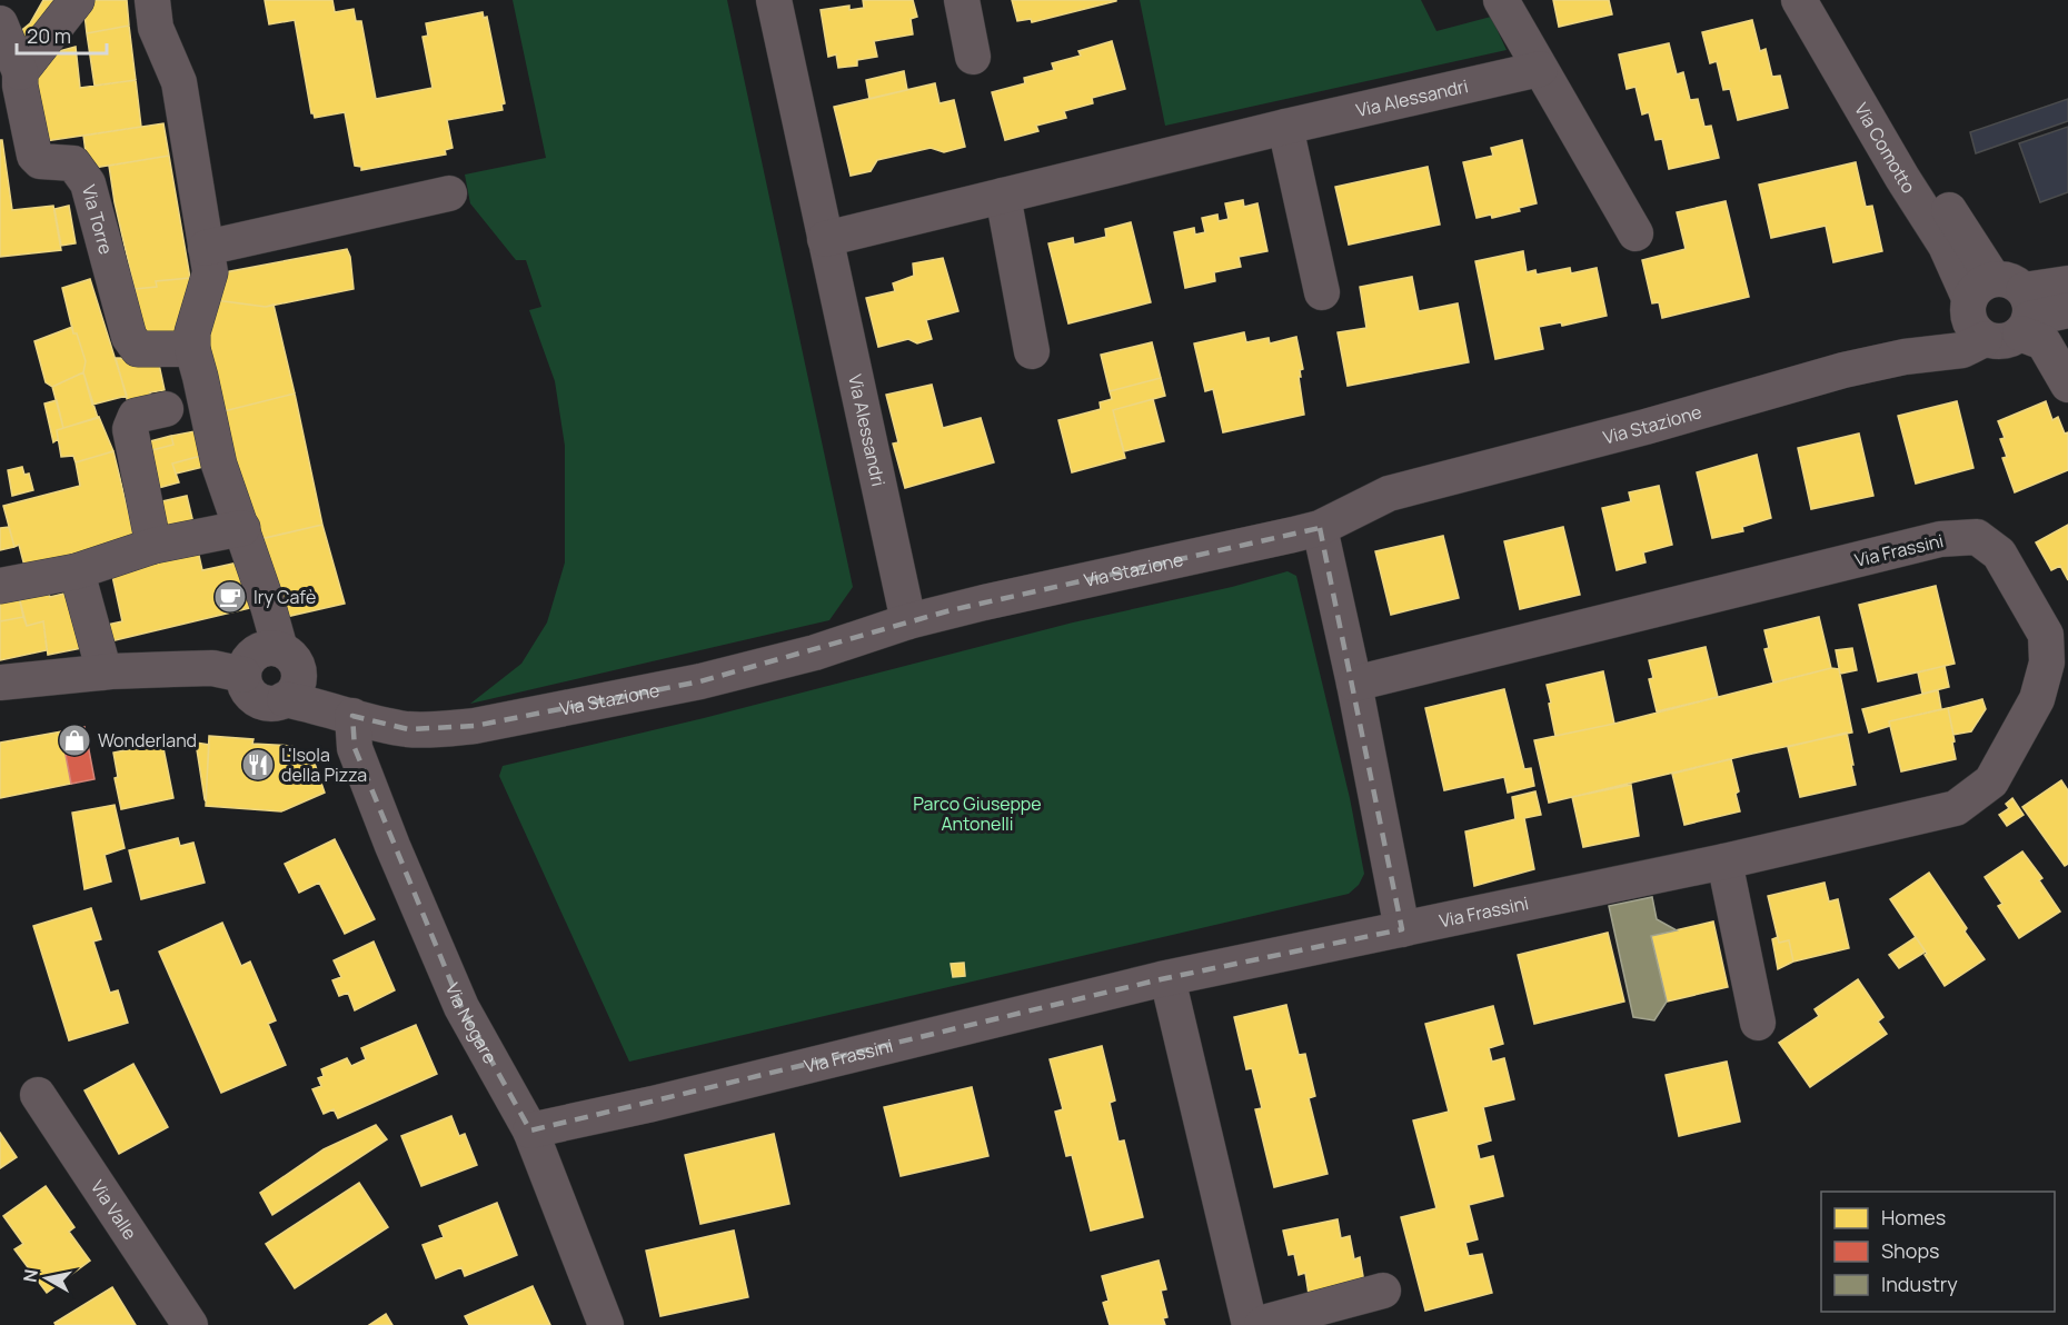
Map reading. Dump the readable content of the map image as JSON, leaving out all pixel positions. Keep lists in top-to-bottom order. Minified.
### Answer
{"streets":{"street":["Via Alessandri","Via Comotto","Via Torre","Via Stazione","Via Frassini","Via Nogare","Via Valle"]},"crossings":[["Via Alessandri","Via Stazione"],["Via Comotto","Via Stazione"],["Via Stazione","Via Nogare"],["Via Frassini","Via Nogare"]],"parks":["Parco Giuseppe Antonelli"],"places":{"cafe":["Iry Cafè"],"shop":["Wonderland"],"restaurant":["L'Isola della Pizza"]},"legend":["Homes","Shops","Industry"],"scale_bar":"20 m","north":"left"}
